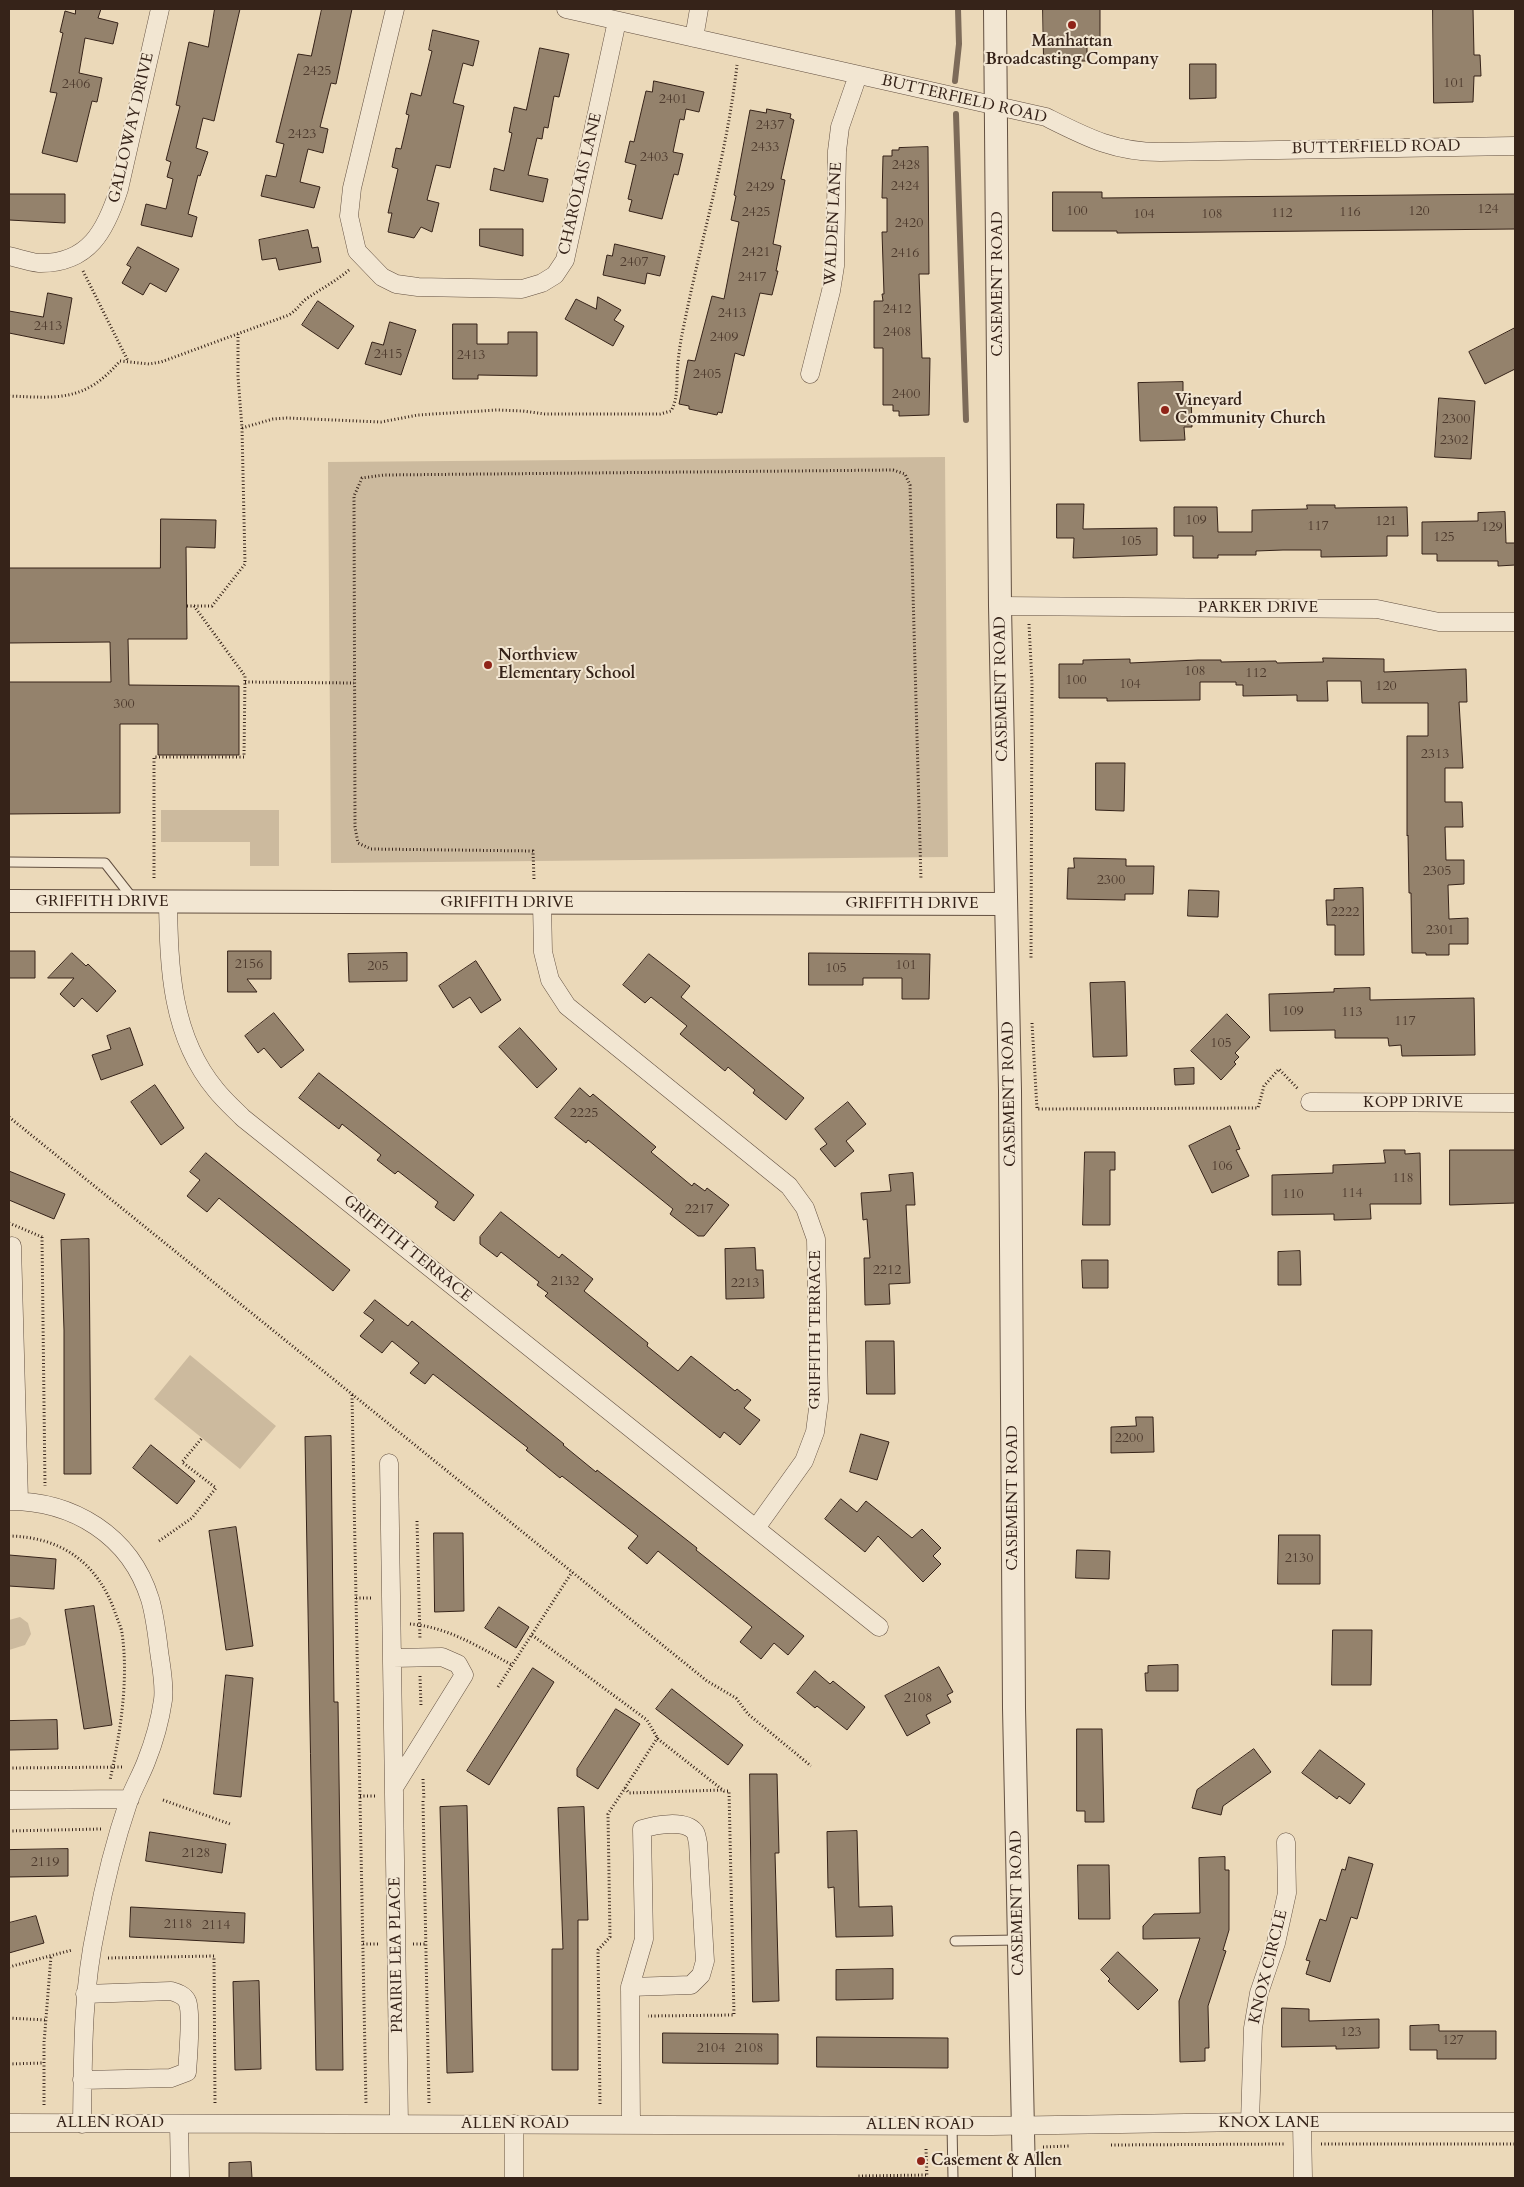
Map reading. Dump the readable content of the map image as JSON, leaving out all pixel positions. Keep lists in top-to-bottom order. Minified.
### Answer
{"streets":{"street":["BUTTERFIELD ROAD","GALLOWAY DRIVE","CHAROLAIS LANE","WALDEN LANE","CASEMENT ROAD","PARKER DRIVE","GRIFFITH DRIVE","KOPP DRIVE","GRIFFITH TERRACE","PRAIRIE LEA PLACE","KNOX CIRCLE","ALLEN ROAD","KNOX LANE"]},"crossings":[["BUTTERFIELD ROAD","CHAROLAIS LANE"],["BUTTERFIELD ROAD","WALDEN LANE"],["BUTTERFIELD ROAD","CASEMENT ROAD"],["CASEMENT ROAD","PARKER DRIVE"],["CASEMENT ROAD","GRIFFITH DRIVE"],["CASEMENT ROAD","ALLEN ROAD"],["CASEMENT ROAD","KNOX LANE"],["GRIFFITH DRIVE","GRIFFITH TERRACE"],["PRAIRIE LEA PLACE","ALLEN ROAD"],["KNOX CIRCLE","KNOX LANE"],["ALLEN ROAD","KNOX LANE"]],"places":["Manhattan Broadcasting Company","Vineyard Community Church","Northview Elementary School","Casement & Allen"],"house_numbers":["2425","101","2406","2401","2437","2423","2433","2403","2428","2424","2429","124","100","120","2425","116","112","104","108","2420","2421","2416","2407","2417","2412","2413","2413","2408","2409","2415","2413","2405","2400","2300","2302","109","121","117","129","125","105","108","112","100","104","120","300","2313","2305","2300","2222","2301","2156","101","205","105","109","113","117","105","2225","106","118","114","110","2217","2212","2132","2213","2200","2130","2108","2128","2119","2118","2114","123","127","2104","2108"]}
